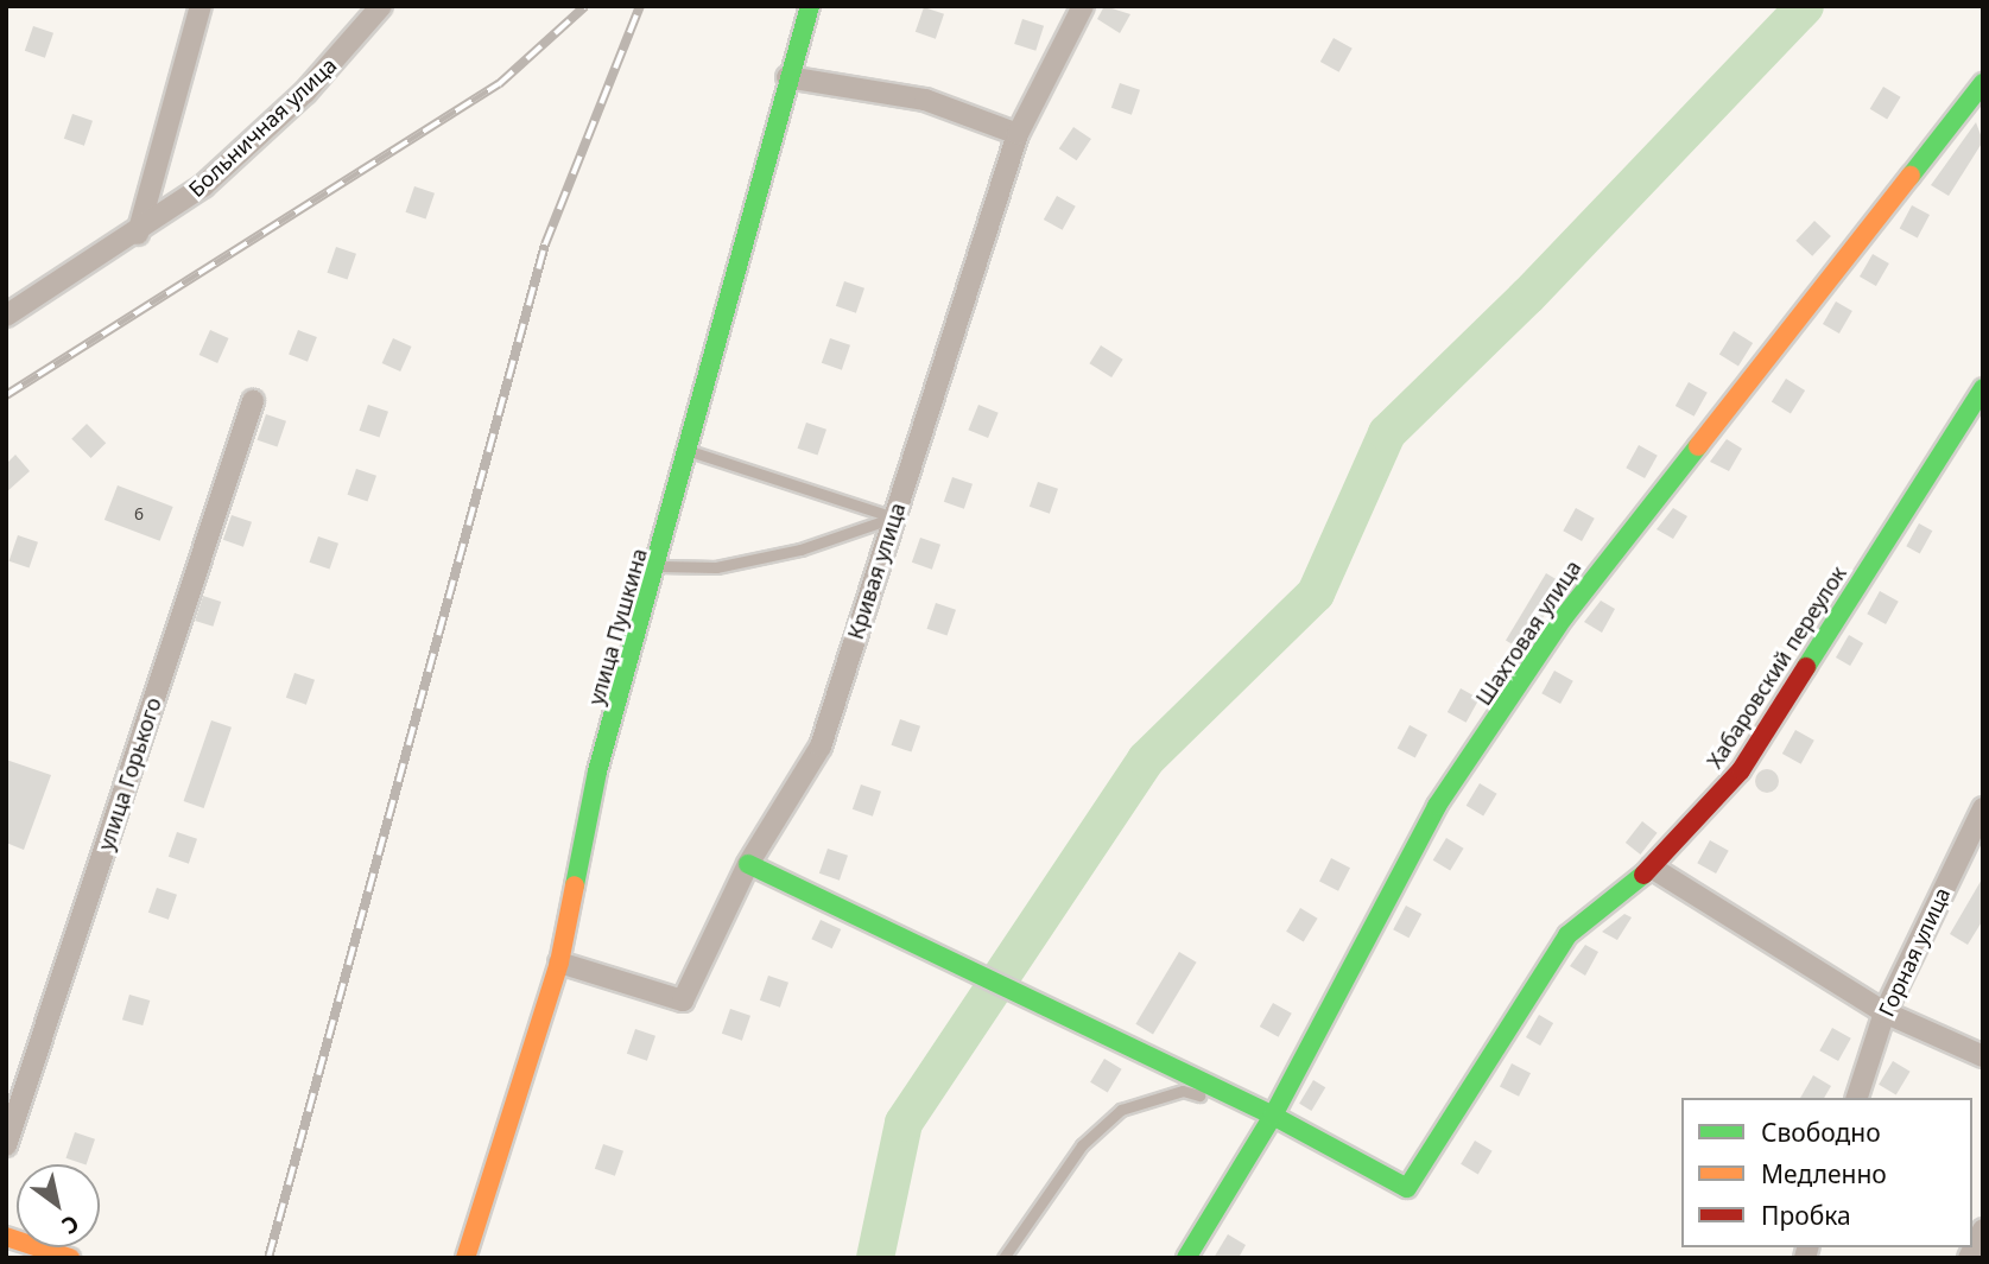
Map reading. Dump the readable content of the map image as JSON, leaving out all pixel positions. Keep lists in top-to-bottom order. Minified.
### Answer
{"streets":{"street":["Больничная улица","Кривая улица","улица Пушкина","Шахтовая улица","Хабаровский переулок","улица Горького","Горная улица"]},"crossings":[["Кривая улица","улица Пушкина"],["Шахтовая улица","Хабаровский переулок"]],"house_numbers":["6"],"legend":["Свободно","Медленно","Пробка"],"north":"bottom right"}
